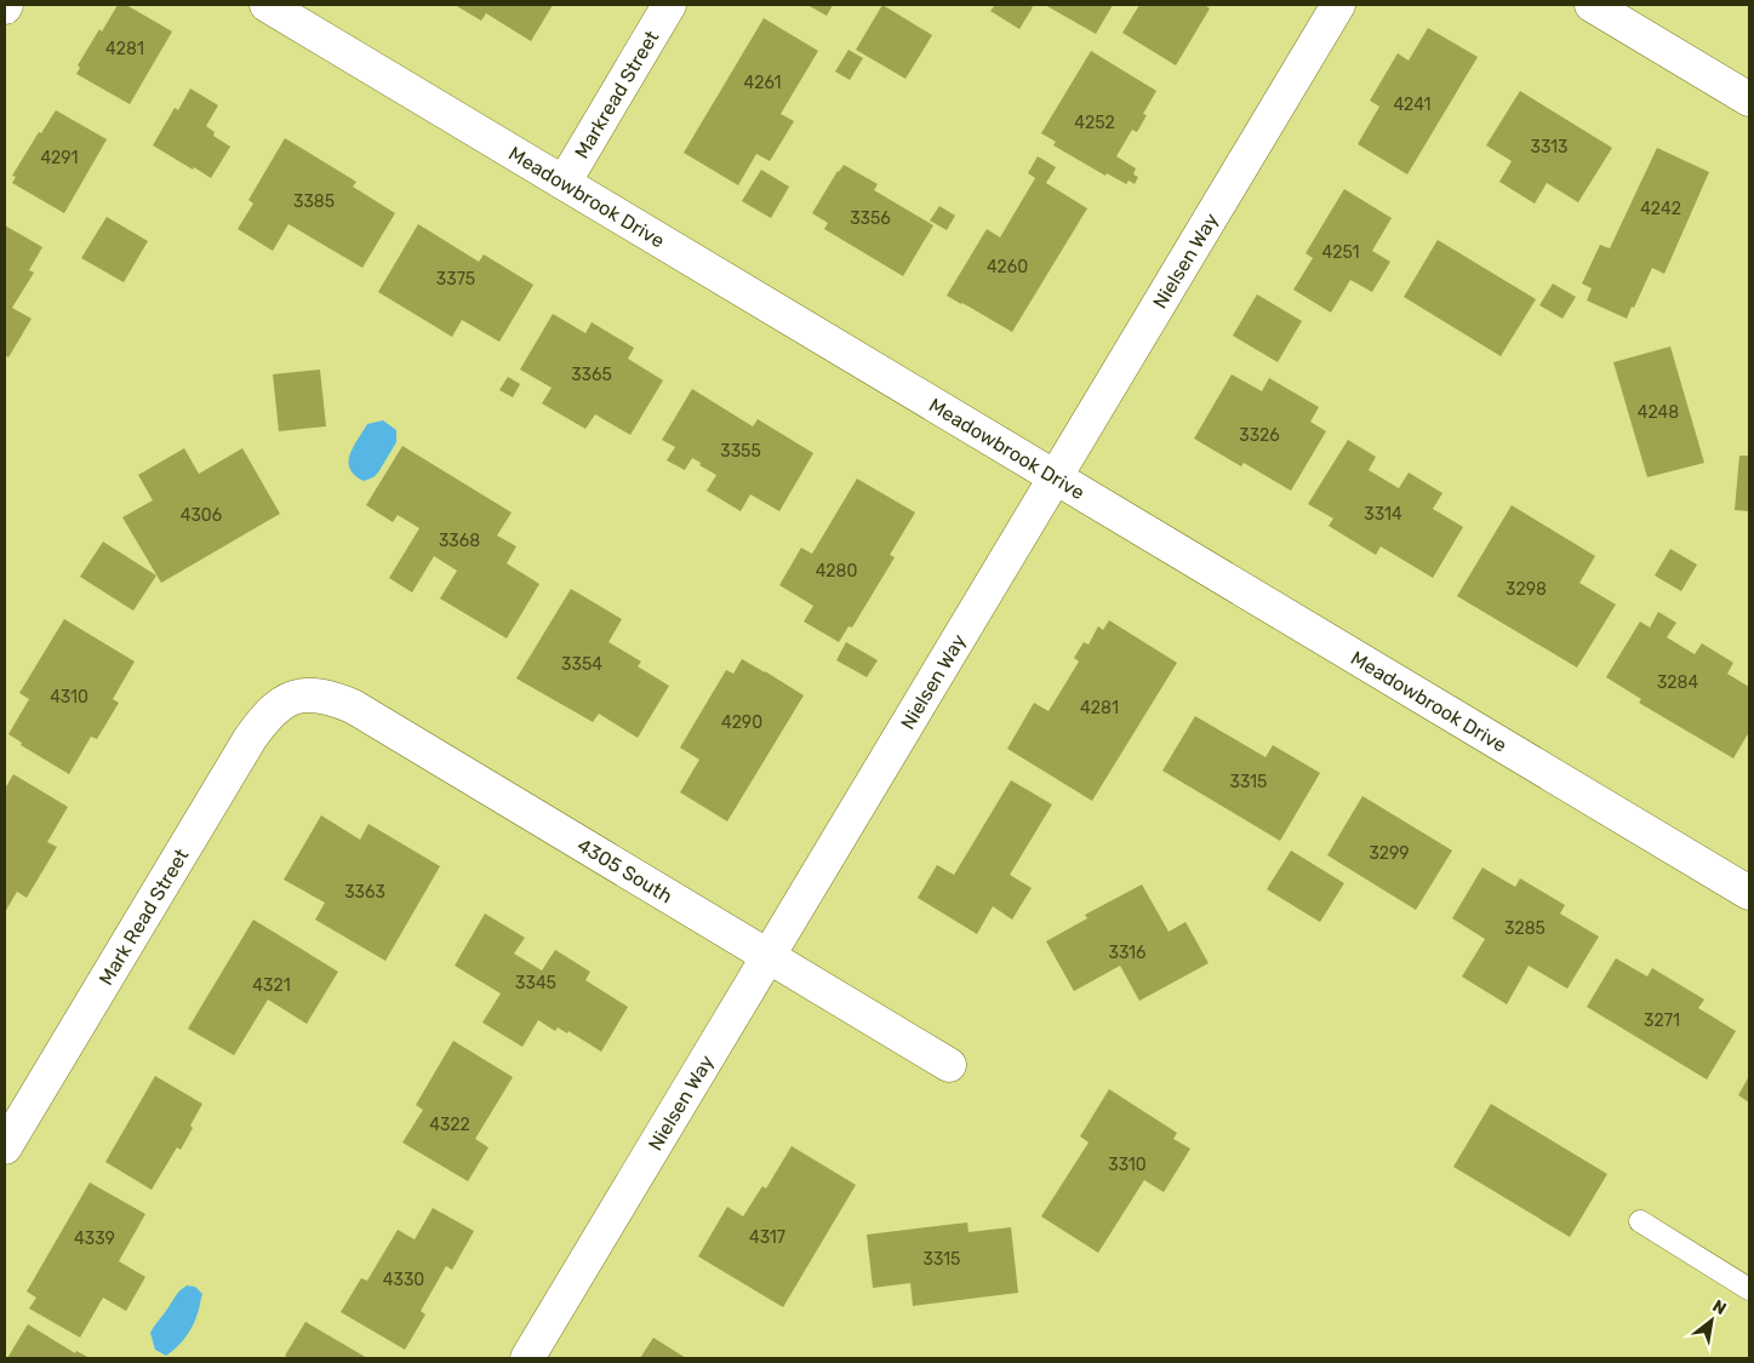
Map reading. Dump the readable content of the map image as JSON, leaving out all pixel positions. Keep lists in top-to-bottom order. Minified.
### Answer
{"streets":{"street":["Markread Street","Meadowbrook Drive","Nielsen Way","4305 South","Mark Read Street"]},"crossings":[["Markread Street","Meadowbrook Drive"],["Meadowbrook Drive","Nielsen Way"],["Nielsen Way","4305 South"],["4305 South","Mark Read Street"]],"house_numbers":["4281","4261","4241","4252","3313","4291","3385","4242","3356","4251","4260","3375","3365","4248","3326","3355","3314","4306","3368","4280","3298","3354","3284","4310","4281","4290","3315","3299","3363","3285","3316","3345","4321","3271","4322","3310","4317","4339","3315","4330"],"north":"top right"}
